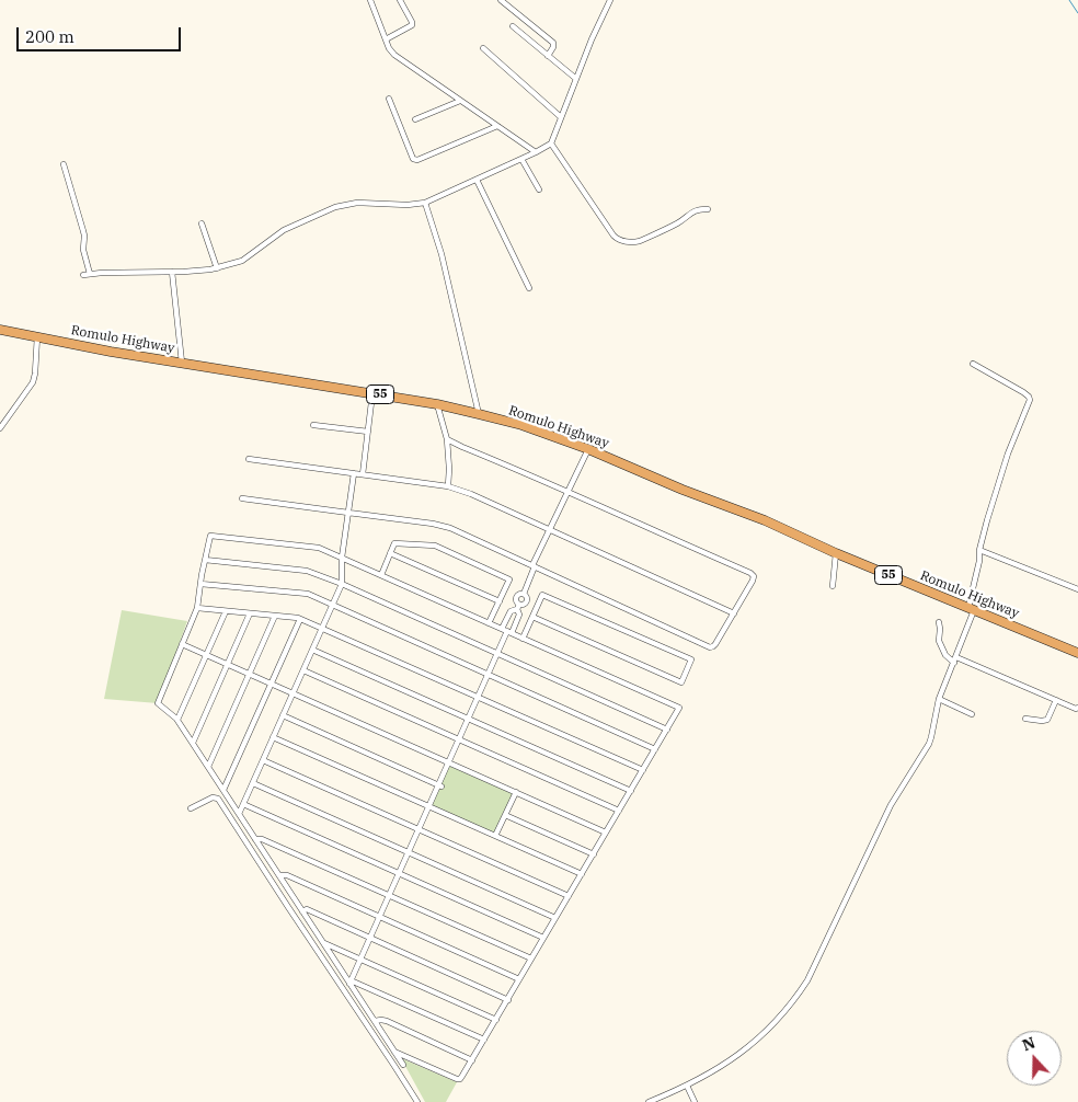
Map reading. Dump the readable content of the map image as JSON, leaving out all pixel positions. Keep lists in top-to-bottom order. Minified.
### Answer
{"streets":{"highway":["Romulo Highway","55"]},"scale_bar":"200 m","north":"top"}
